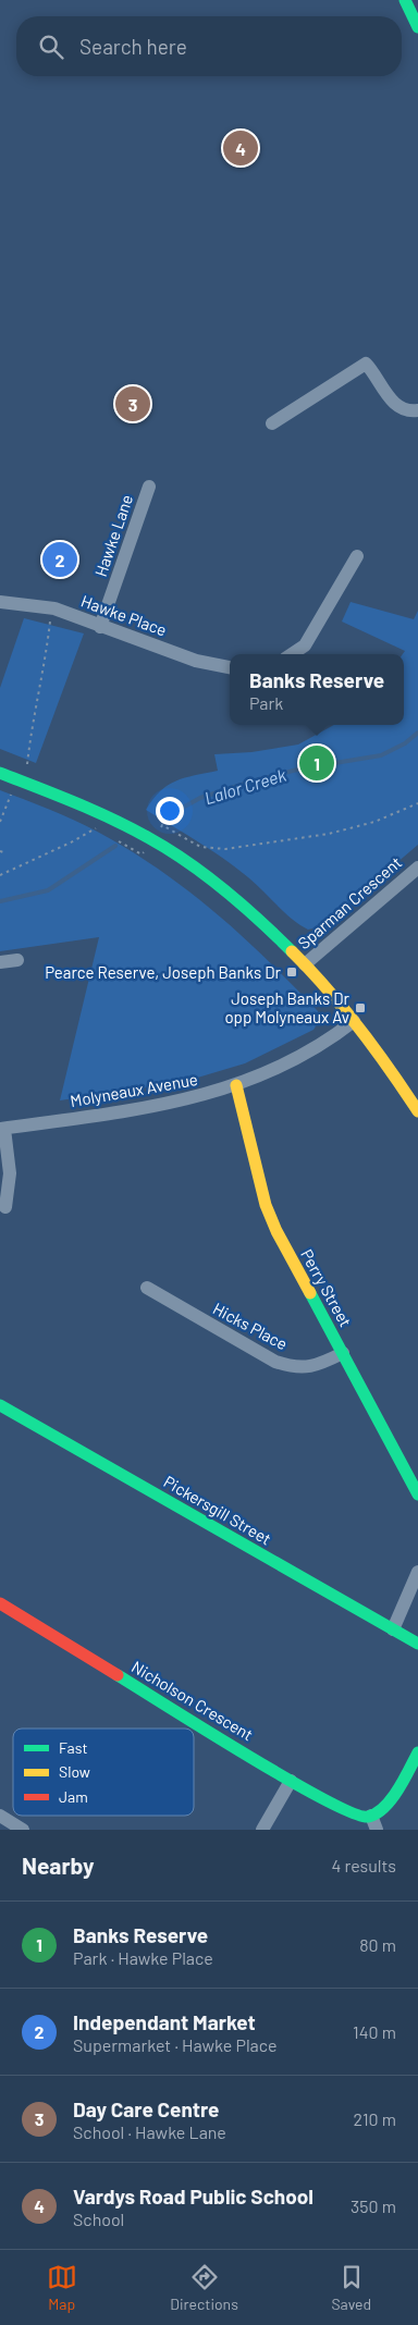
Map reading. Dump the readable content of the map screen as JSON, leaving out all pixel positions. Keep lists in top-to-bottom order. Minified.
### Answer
{"streets":{"street":["Hawke Lane","Hawke Place","Sparman Crescent","Molyneaux Avenue","Perry Street","Hicks Place","Pickersgill Street","Nicholson Crescent"]},"crossings":[["Hawke Lane","Hawke Place"],["Molyneaux Avenue","Perry Street"],["Perry Street","Hicks Place"]],"water":["Lalor Creek"],"places":{"transit":["Pearce Reserve, Joseph Banks Dr","Joseph Banks Dr opp Molyneaux Av"]},"legend":["Fast","Slow","Jam"],"page":{"search":"Search here","pins":["4","3","2","1"],"popup":["Banks Reserve","Park"],"heading":["Nearby","4 results"],"list":[{"mark":"1","name":"Banks Reserve","note":"Park · Hawke Place","value":"80 m"},{"mark":"2","name":"Independant Market","note":"Supermarket · Hawke Place","value":"140 m"},{"mark":"3","name":"Day Care Centre","note":"School · Hawke Lane","value":"210 m"},{"mark":"4","name":"Vardys Road Public School","note":"School","value":"350 m"}],"nav":["Map","Directions","Saved"]}}
